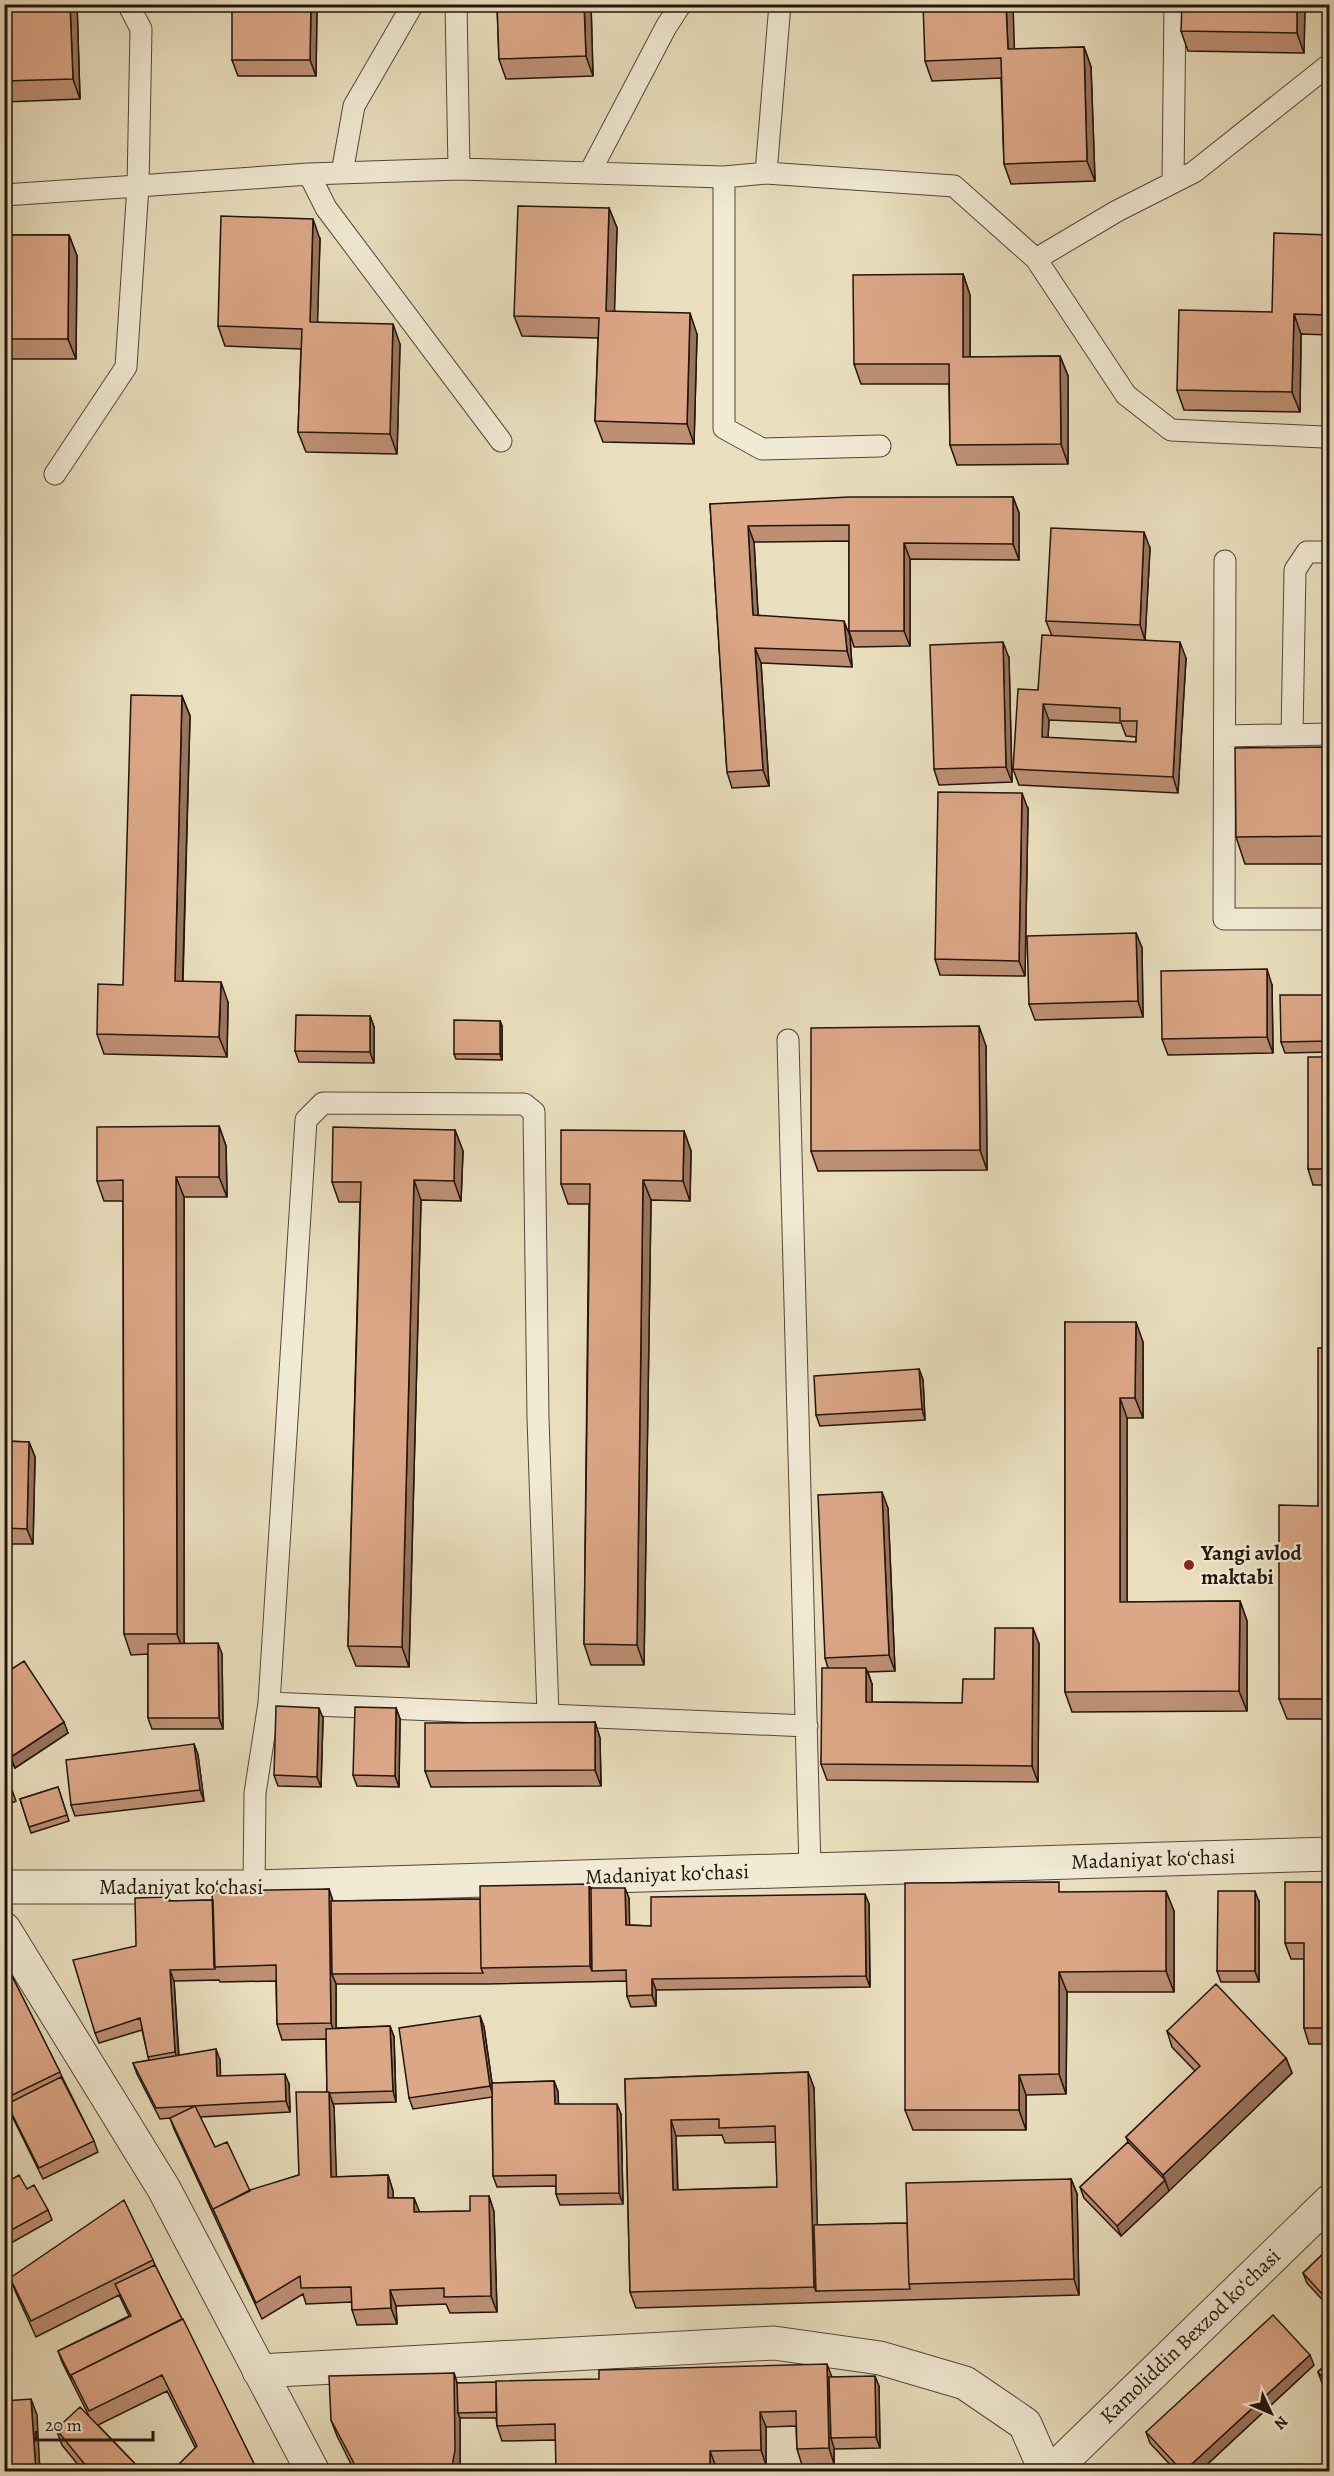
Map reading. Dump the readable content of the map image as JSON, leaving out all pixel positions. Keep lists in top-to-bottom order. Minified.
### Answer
{"streets":{"street":["Madaniyat koʻchasi","Kamoliddin Bexzod koʻchasi"]},"places":["Yangi avlod maktabi"],"scale_bar":"20 m","north":"bottom right"}
